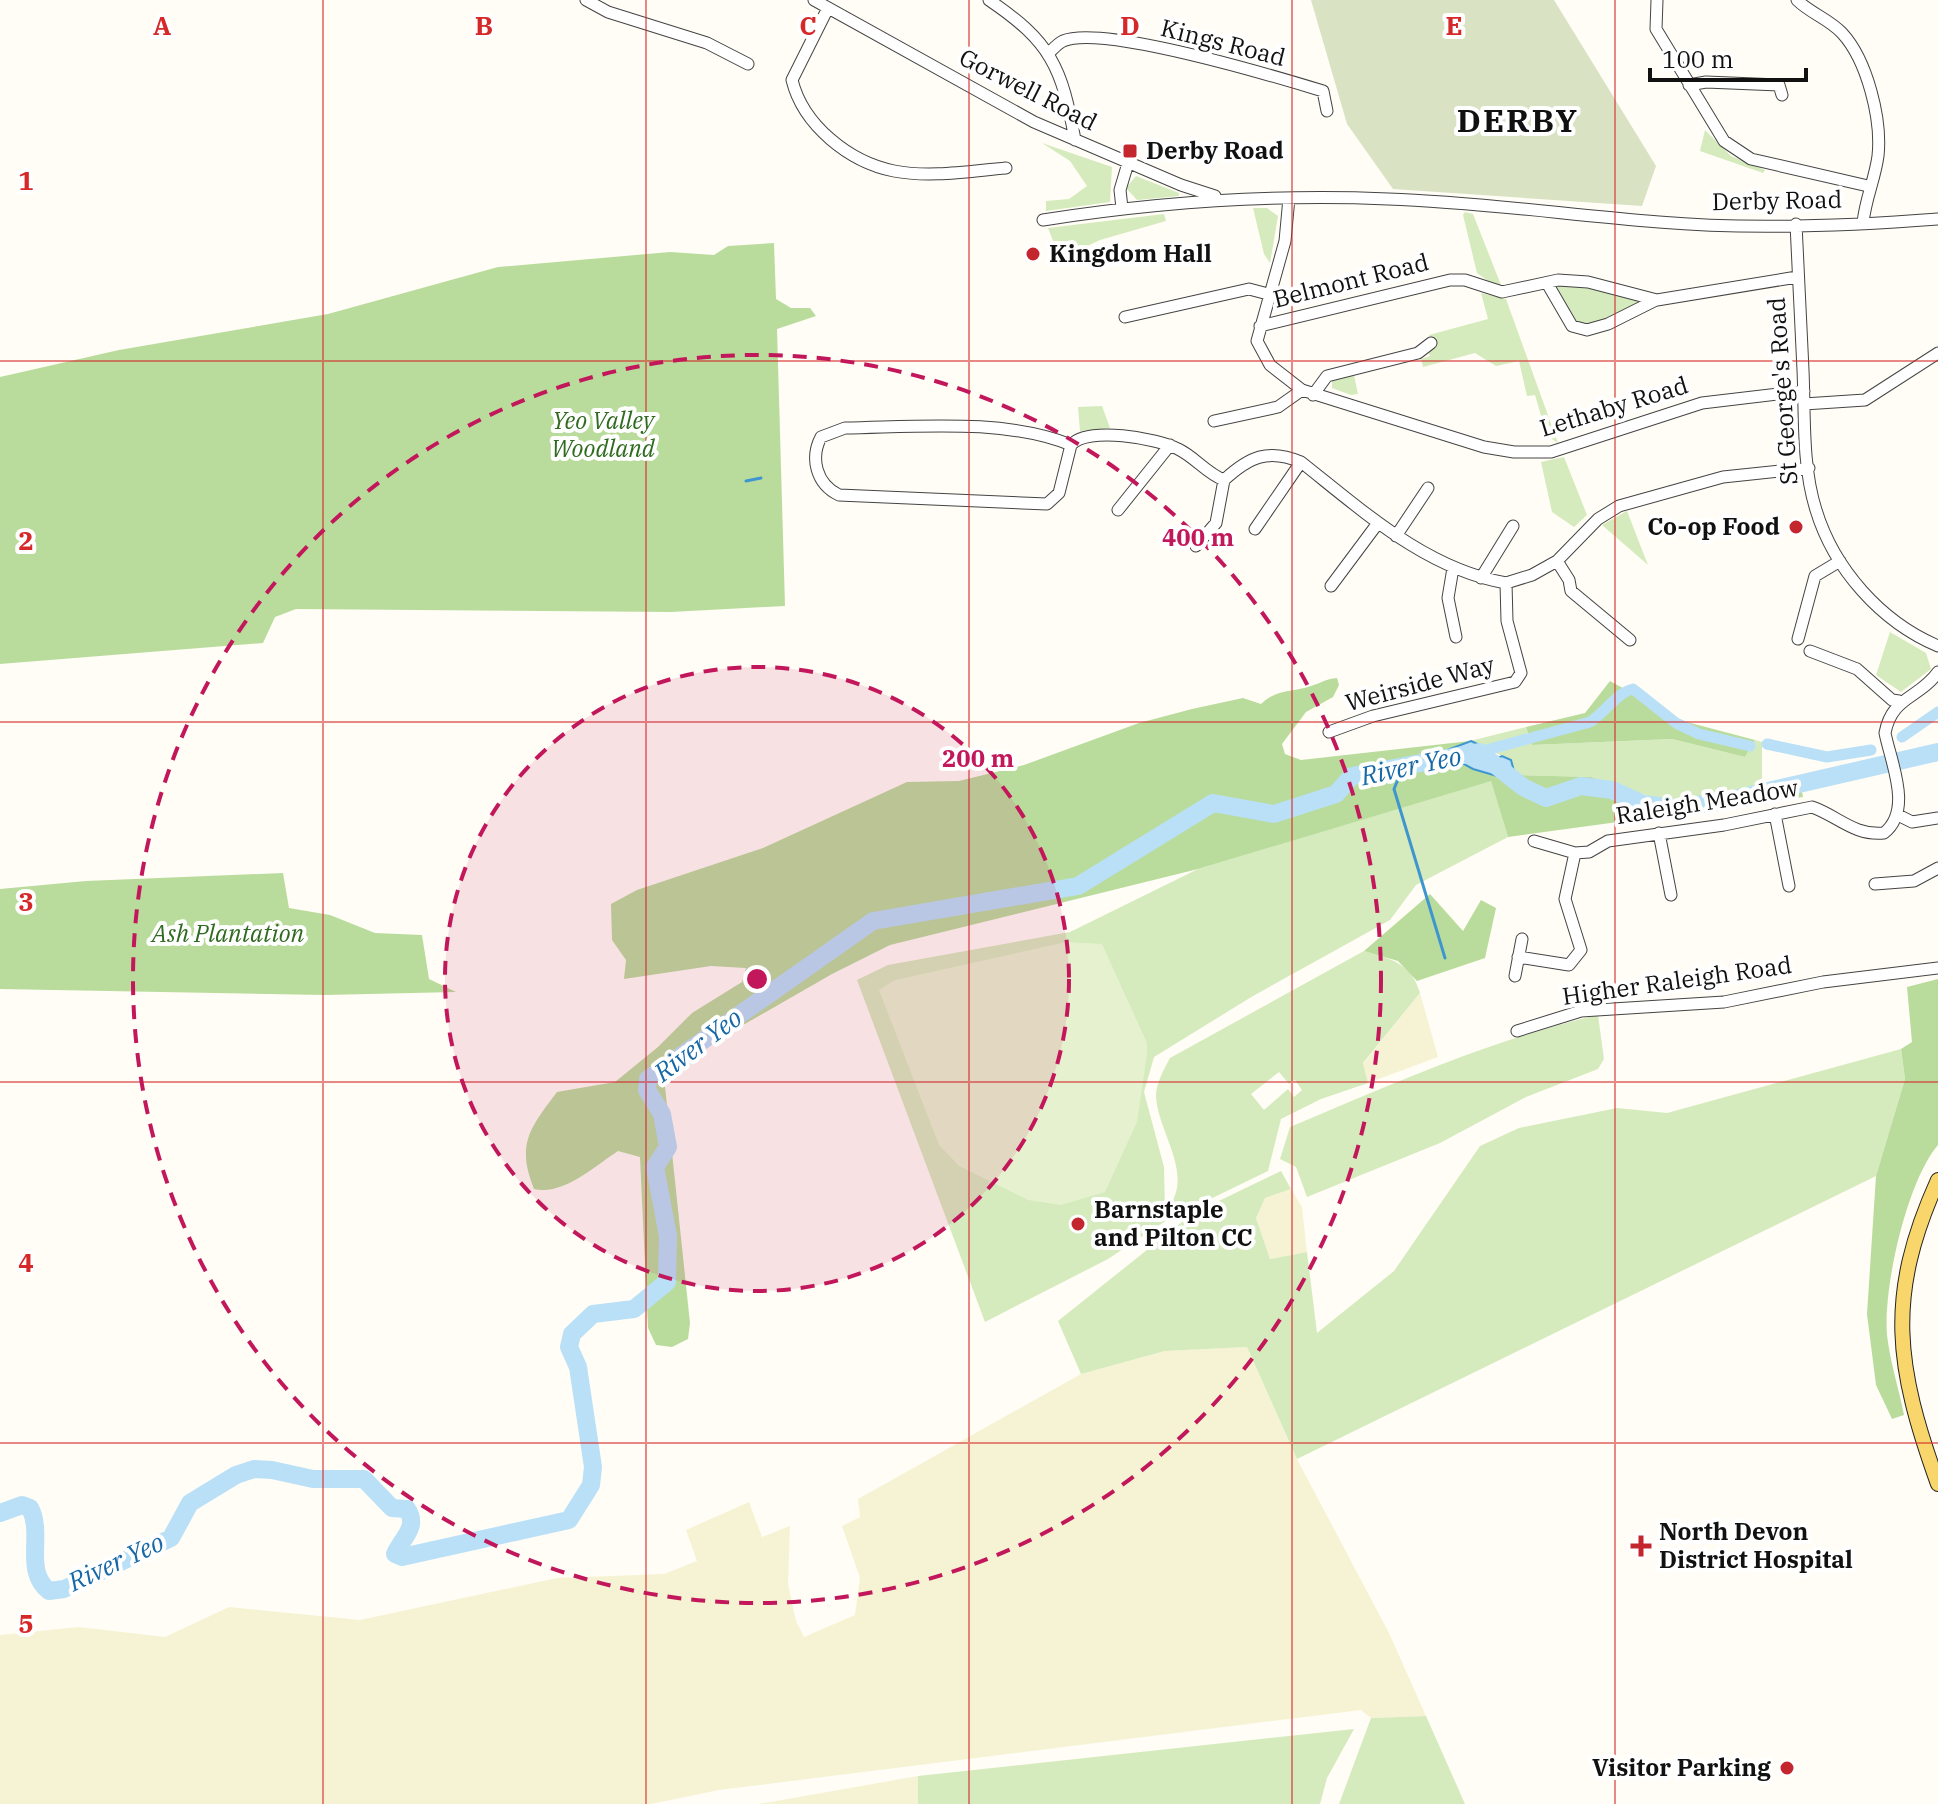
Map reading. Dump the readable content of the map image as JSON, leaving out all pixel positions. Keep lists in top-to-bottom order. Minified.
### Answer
{"streets":{"street":["Kings Road","Gorwell Road","Derby Road","Belmont Road","St George's Road","Lethaby Road","Weirside Way","Raleigh Meadow","Higher Raleigh Road"]},"crossings":[["Gorwell Road","Derby Road"],["Derby Road","St George's Road"],["Belmont Road","St George's Road"],["St George's Road","Lethaby Road"]],"districts":["DERBY"],"water":["River Yeo"],"parks":["Yeo Valley Woodland","Ash Plantation"],"places":{"transit":["Derby Road"],"other":["Kingdom Hall","Co-op Food","Barnstaple and Pilton CC","Visitor Parking"],"health":["North Devon District Hospital"]},"scale_bar":"100 m","grid":{"columns":["A","B","C","D","E"],"rows":["1","2","3","4","5"]},"rings":["400 m","200 m"]}
